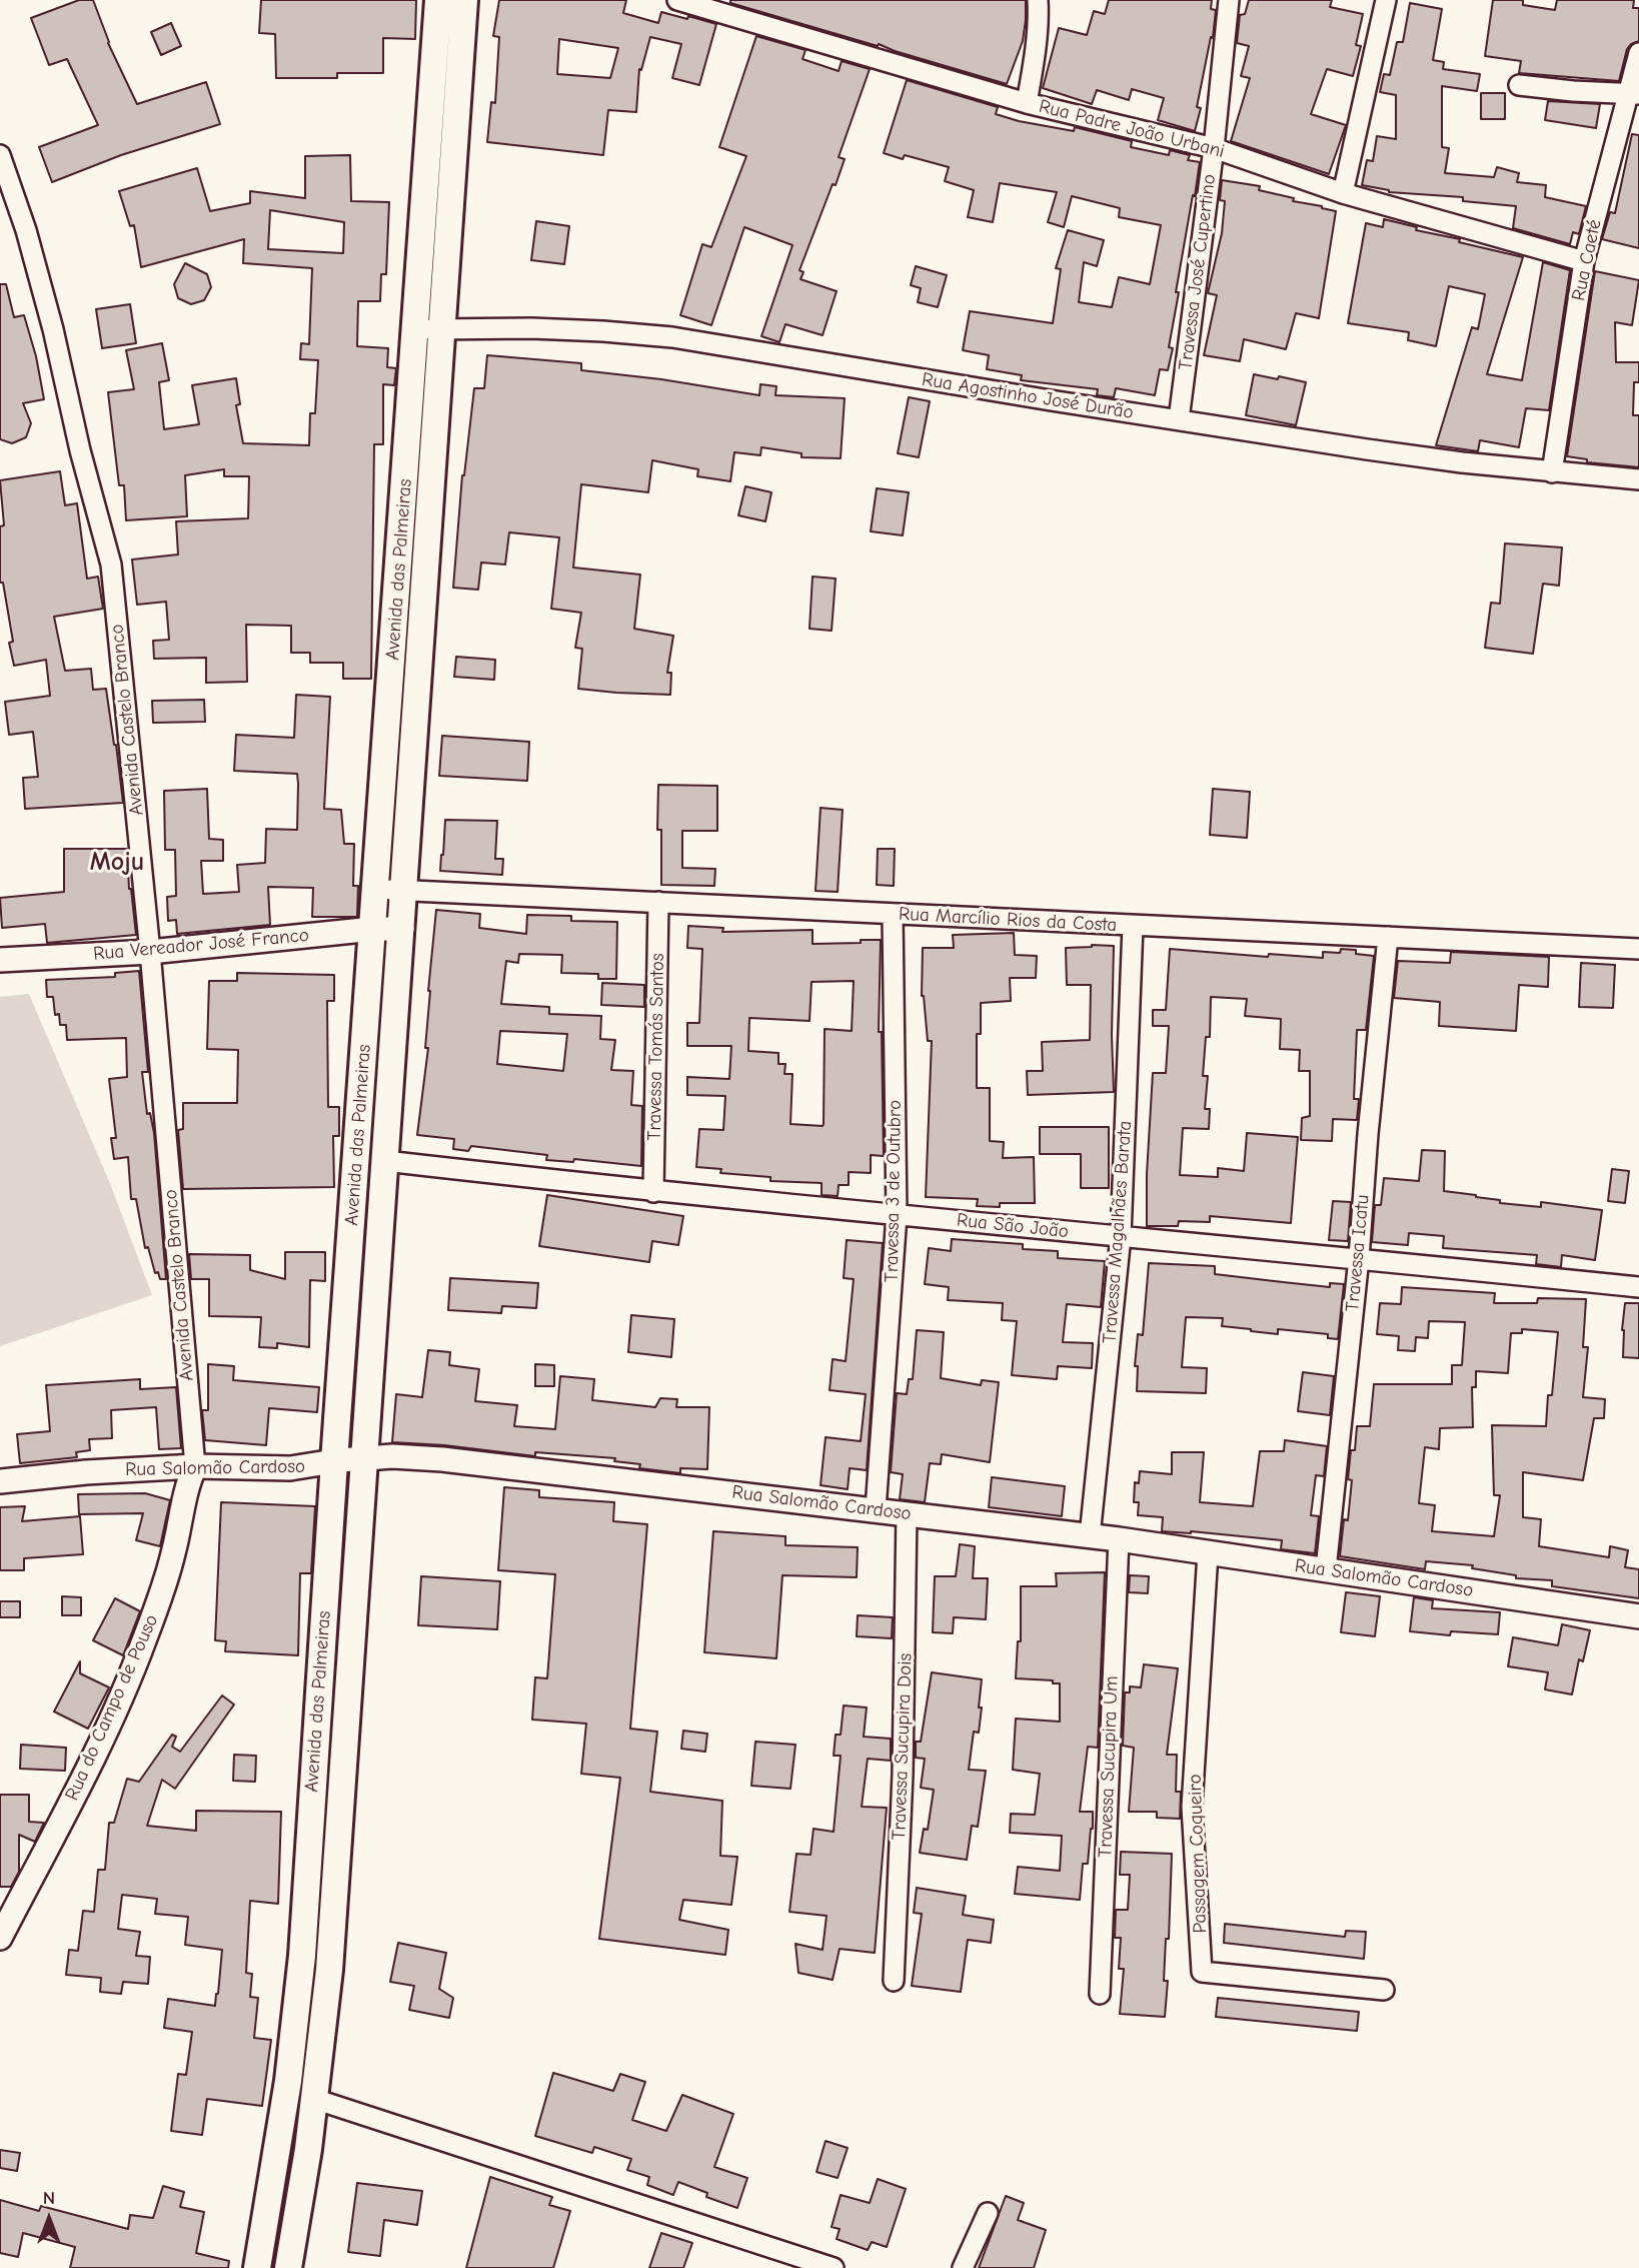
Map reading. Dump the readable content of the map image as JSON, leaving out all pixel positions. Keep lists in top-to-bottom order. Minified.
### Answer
{"streets":{"main road":["Avenida das Palmeiras"],"street":["Rua Padre João Urbani","Rua Caeté","Travessa José Cupertino","Rua Agostinho José Durão","Avenida Castelo Branco","Rua Marcílio Rios da Costa","Rua Vereador José Franco","Travessa Tomás Santos","Travessa 3 de Outubro","Rua São João","Travessa Magalhães Barata","Travessa Icatu","Rua Salomão Cardoso","Rua do Campo de Pouso","Travessa Sucupira Dois","Travessa Sucupira Um","Passagem Coqueiro"]},"crossings":[["Rua Padre João Urbani","Rua Caeté"],["Rua Padre João Urbani","Travessa José Cupertino"],["Rua Caeté","Rua Agostinho José Durão"],["Travessa José Cupertino","Rua Agostinho José Durão"],["Rua Agostinho José Durão","Avenida das Palmeiras"],["Avenida das Palmeiras","Rua Marcílio Rios da Costa"],["Avenida das Palmeiras","Rua Vereador José Franco"],["Avenida das Palmeiras","Rua São João"],["Avenida das Palmeiras","Rua Salomão Cardoso"],["Avenida Castelo Branco","Rua Vereador José Franco"],["Avenida Castelo Branco","Rua Salomão Cardoso"],["Avenida Castelo Branco","Rua do Campo de Pouso"],["Rua Marcílio Rios da Costa","Travessa Tomás Santos"],["Rua Marcílio Rios da Costa","Travessa 3 de Outubro"],["Rua Marcílio Rios da Costa","Travessa Magalhães Barata"],["Rua Marcílio Rios da Costa","Travessa Icatu"],["Travessa Tomás Santos","Rua São João"],["Travessa 3 de Outubro","Rua São João"],["Travessa 3 de Outubro","Rua Salomão Cardoso"],["Rua São João","Travessa Magalhães Barata"],["Rua São João","Travessa Icatu"],["Travessa Magalhães Barata","Rua Salomão Cardoso"],["Travessa Icatu","Rua Salomão Cardoso"],["Rua Salomão Cardoso","Rua do Campo de Pouso"],["Rua Salomão Cardoso","Travessa Sucupira Dois"],["Rua Salomão Cardoso","Travessa Sucupira Um"],["Rua Salomão Cardoso","Passagem Coqueiro"]],"districts":["Moju"],"north":"top"}
